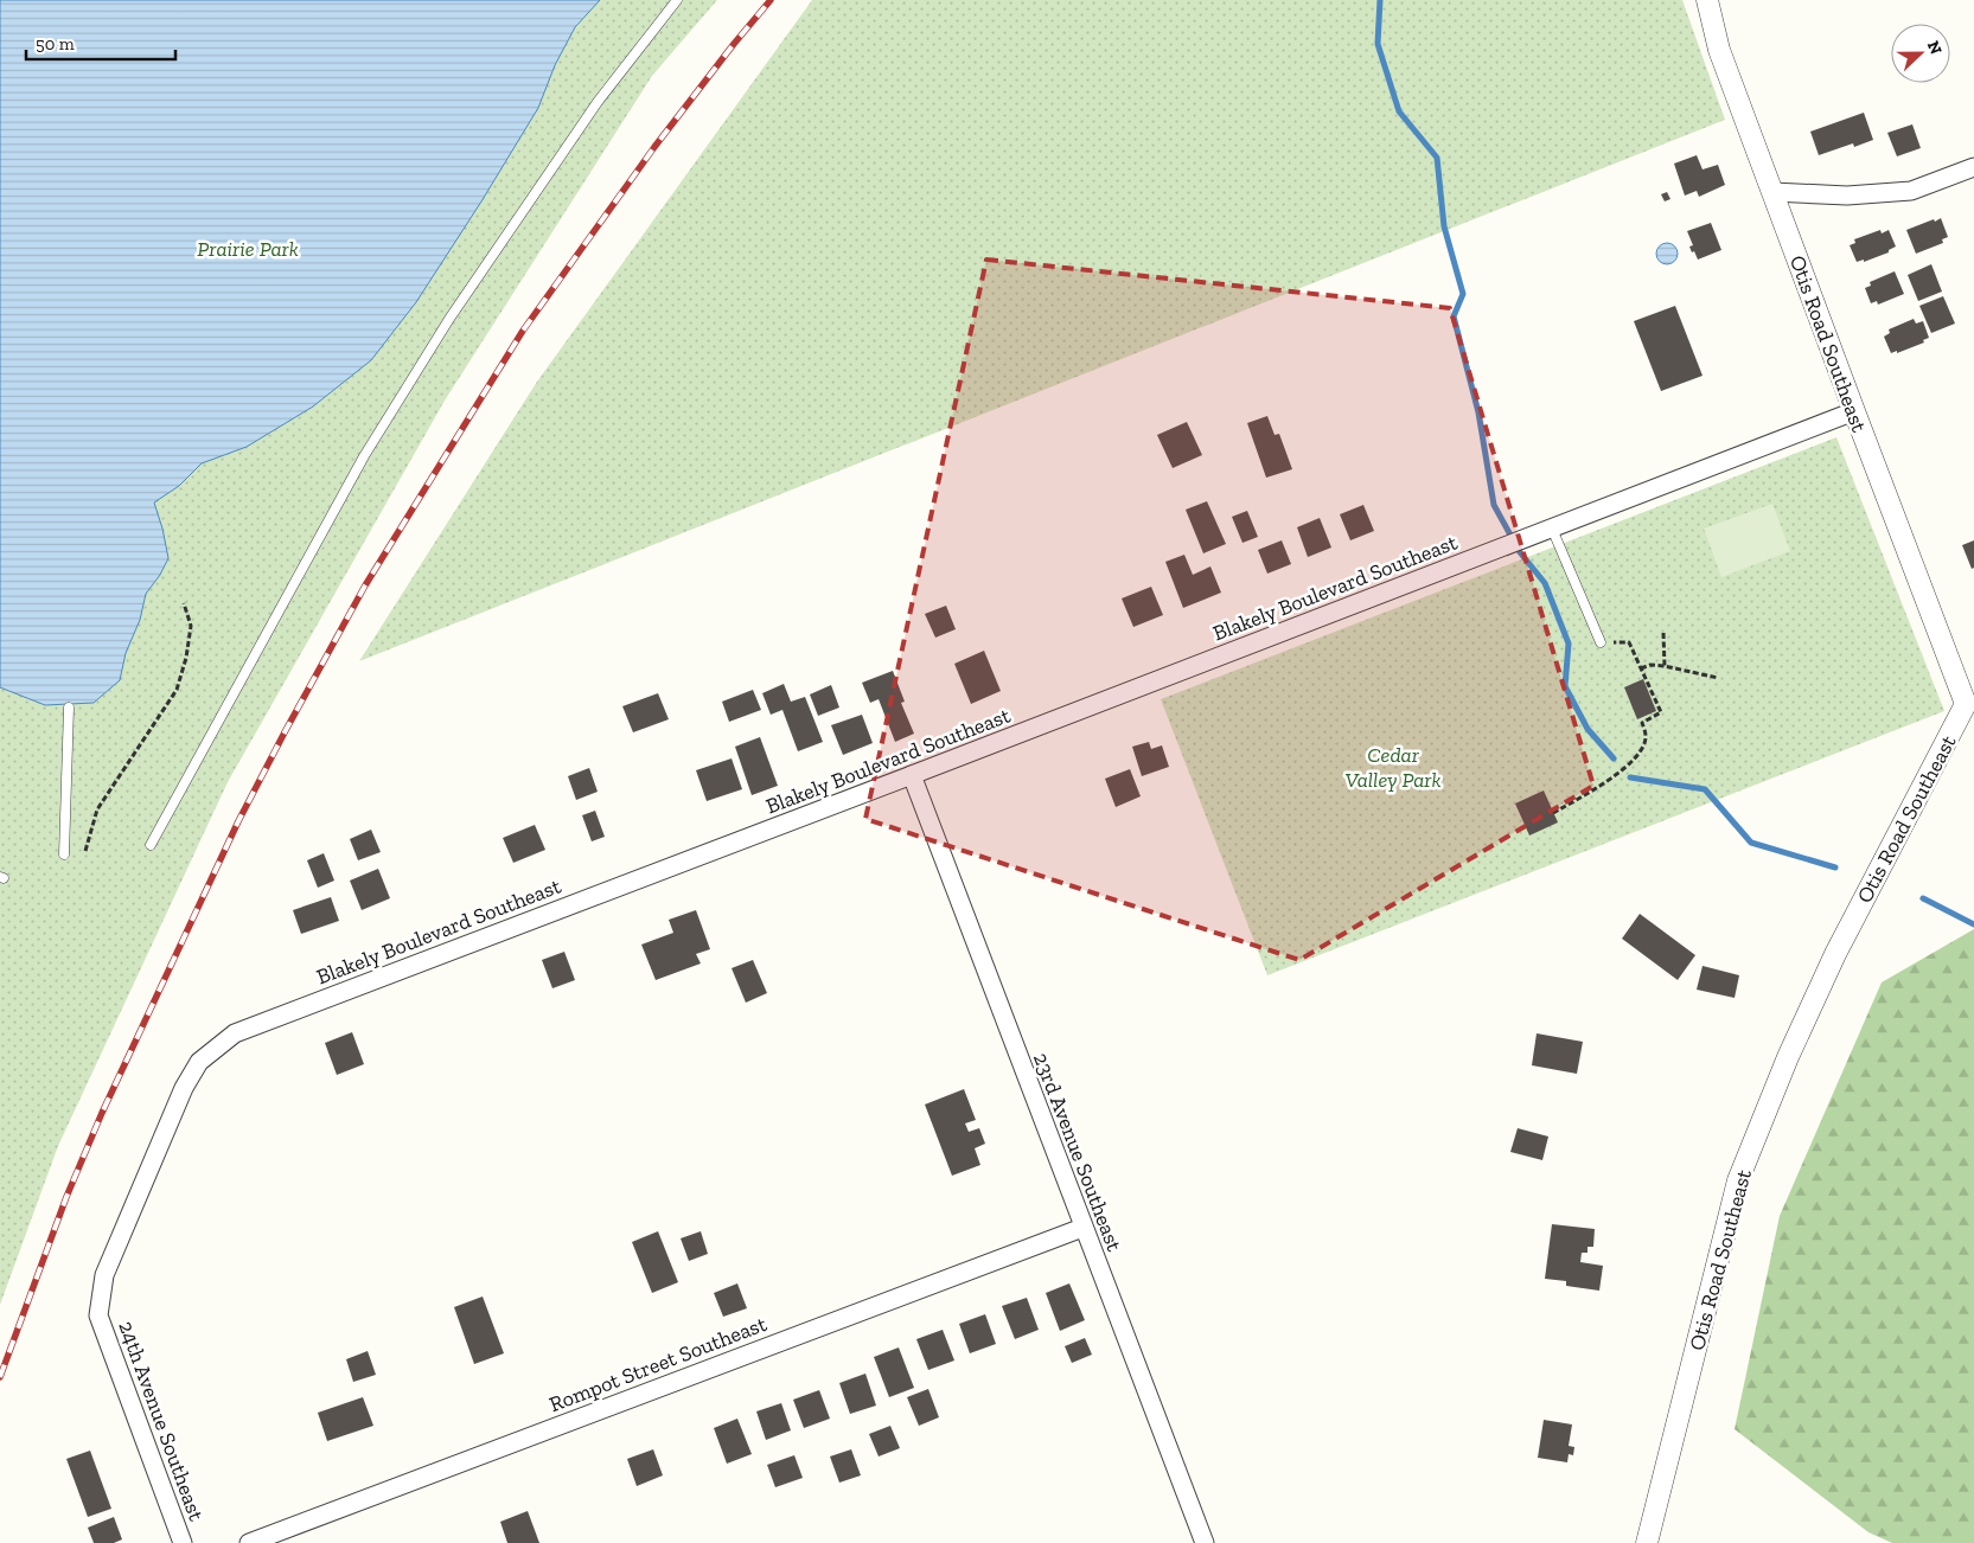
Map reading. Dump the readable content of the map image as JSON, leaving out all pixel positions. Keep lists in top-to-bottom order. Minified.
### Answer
{"streets":{"street":["Otis Road Southeast","Blakely Boulevard Southeast","23rd Avenue Southeast","Rompot Street Southeast","24th Avenue Southeast"]},"crossings":[["Otis Road Southeast","Blakely Boulevard Southeast"],["Blakely Boulevard Southeast","23rd Avenue Southeast"],["Blakely Boulevard Southeast","24th Avenue Southeast"],["23rd Avenue Southeast","Rompot Street Southeast"]],"parks":["Prairie Park","Cedar Valley Park"],"scale_bar":"50 m","north":"right"}
